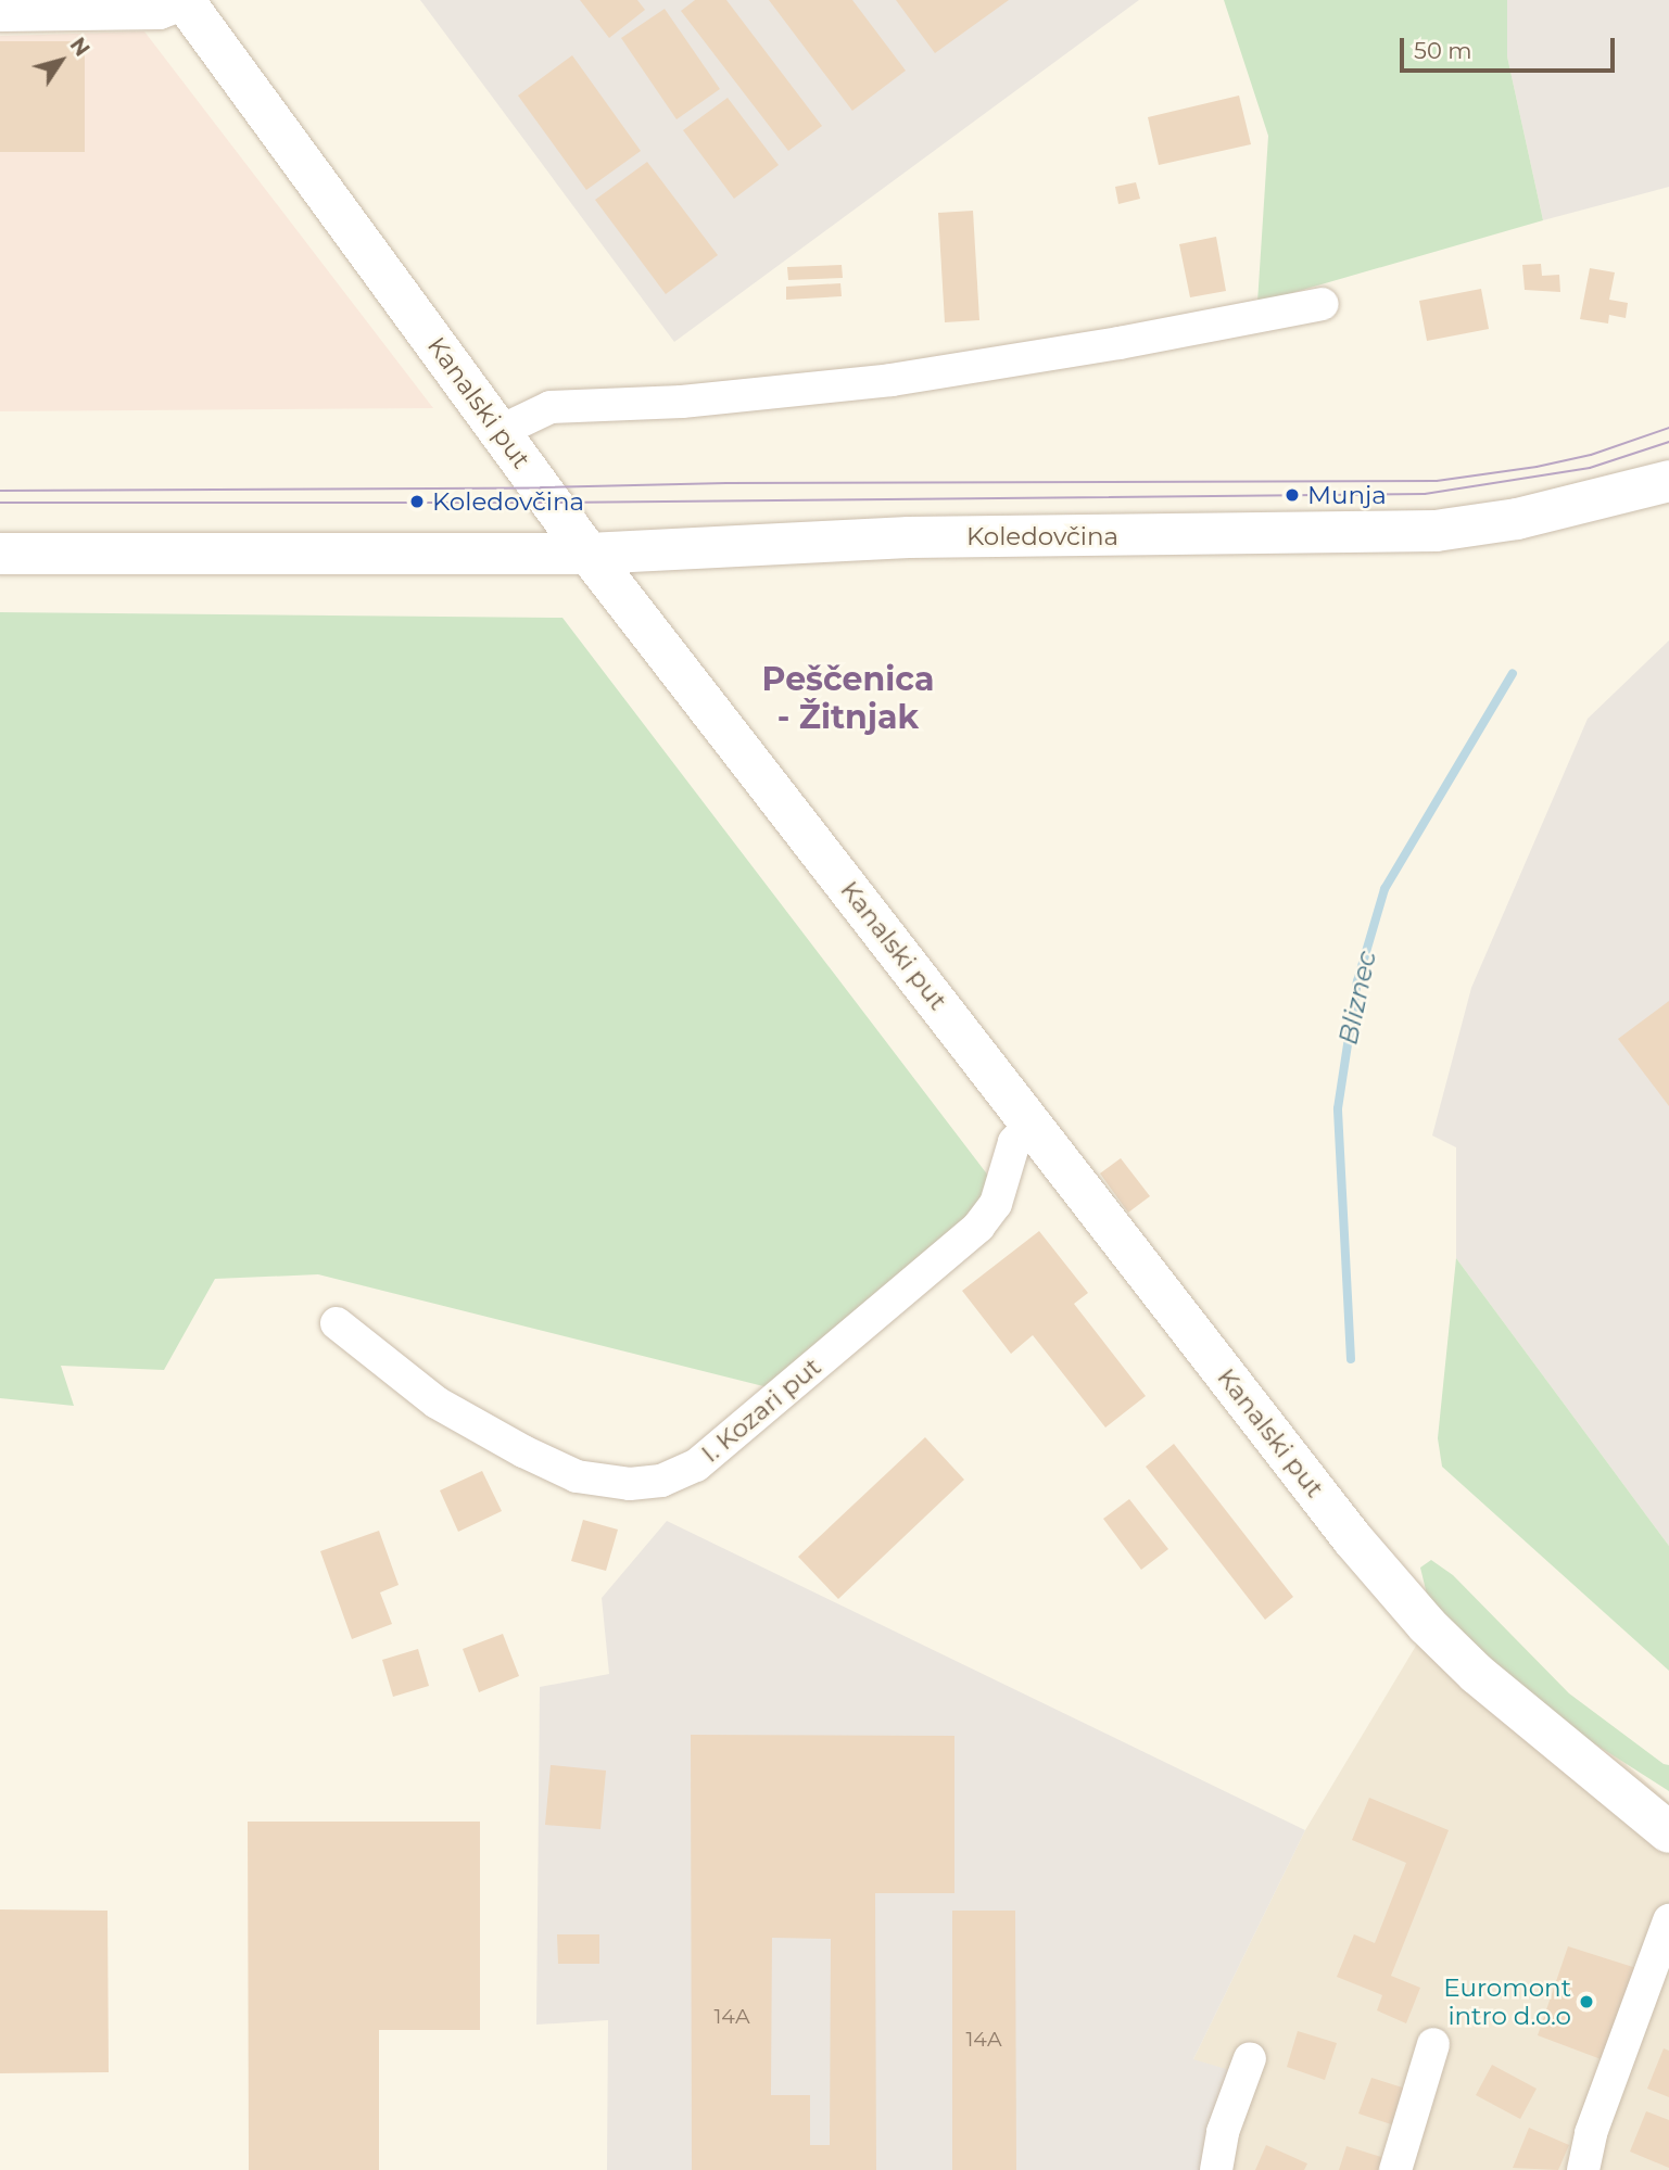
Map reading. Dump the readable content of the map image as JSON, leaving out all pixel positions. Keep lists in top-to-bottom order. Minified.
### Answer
{"streets":{"street":["Kanalski put","Koledovčina","I. Kozari put"]},"crossings":[["Kanalski put","Koledovčina"],["Kanalski put","I. Kozari put"]],"districts":["Peščenica - Žitnjak"],"water":["Bliznec"],"places":["Munja","Koledovčina","Euromont intro d.o.o"],"house_numbers":["14A","14A"],"scale_bar":"50 m","north":"top right"}
